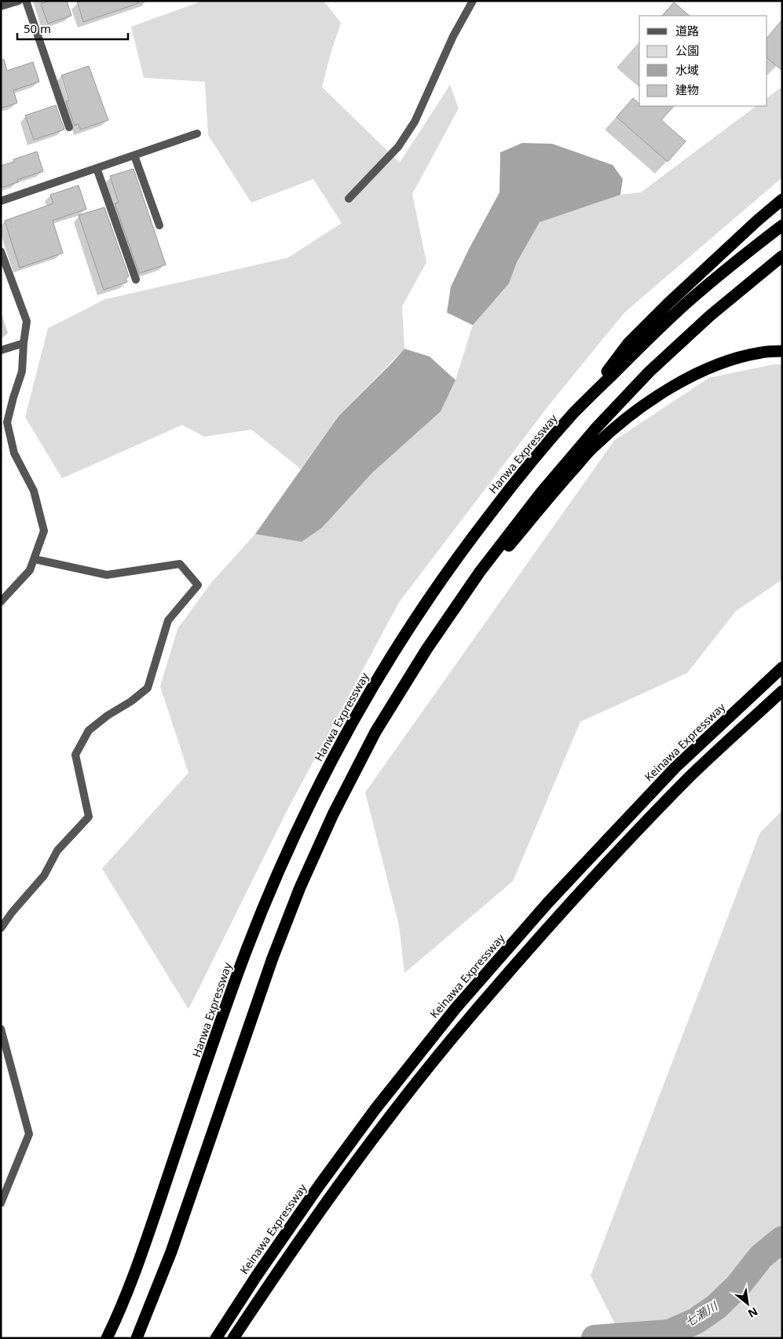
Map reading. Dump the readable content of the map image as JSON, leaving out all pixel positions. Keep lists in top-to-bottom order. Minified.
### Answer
{"streets":{"highway":["Hanwa Expressway","Keinawa Expressway"]},"water":["七瀬川"],"legend":["道路","公園","水域","建物"],"scale_bar":"50 m","north":"bottom right"}
